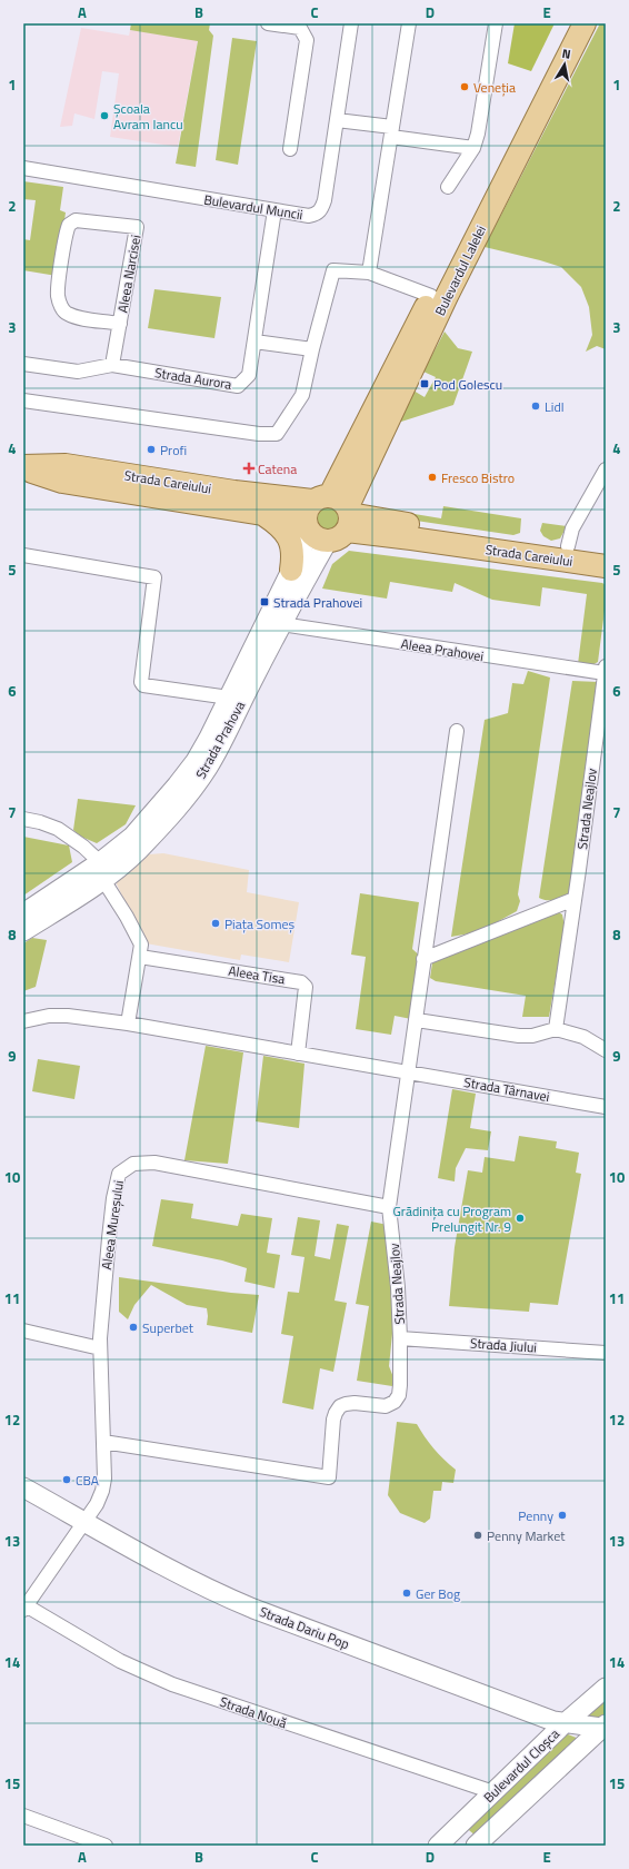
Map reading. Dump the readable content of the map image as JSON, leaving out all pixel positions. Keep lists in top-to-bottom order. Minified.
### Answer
{"streets":{"main road":["Bulevardul Lalelei","Strada Careiului"],"street":["Bulevardul Muncii","Aleea Narcisei","Strada Aurora","Aleea Prahovei","Strada Prahova","Strada Neajlov","Aleea Tisa","Strada Târnavei","Aleea Mureșului","Strada Jiului","Strada Dariu Pop","Strada Nouă","Bulevardul Cloșca"]},"crossings":[["Bulevardul Muncii","Strada Aurora"],["Bulevardul Lalelei","Strada Careiului"],["Bulevardul Lalelei","Strada Prahova"],["Aleea Narcisei","Strada Aurora"],["Strada Careiului","Strada Prahova"],["Aleea Prahovei","Strada Prahova"],["Aleea Prahovei","Strada Neajlov"],["Strada Neajlov","Strada Târnavei"],["Strada Neajlov","Aleea Mureșului"],["Strada Neajlov","Strada Jiului"],["Aleea Mureșului","Strada Dariu Pop"],["Aleea Mureșului","Strada Nouă"],["Strada Dariu Pop","Bulevardul Cloșca"],["Strada Nouă","Bulevardul Cloșca"]],"places":{"other":["Veneția","Școala Avram Iancu","Lidl","Profi","Fresco Bistro","Piața Someș","Grădinița cu Program Prelungit Nr. 9","Superbet","CBA","Penny","Penny Market","Ger Bog"],"transit":["Pod Golescu","Strada Prahovei"],"health":["Catena"]},"north":"top","grid":{"columns":["A","B","C","D","E"],"rows":["1","2","3","4","5","6","7","8","9","10","11","12","13","14","15"]}}
